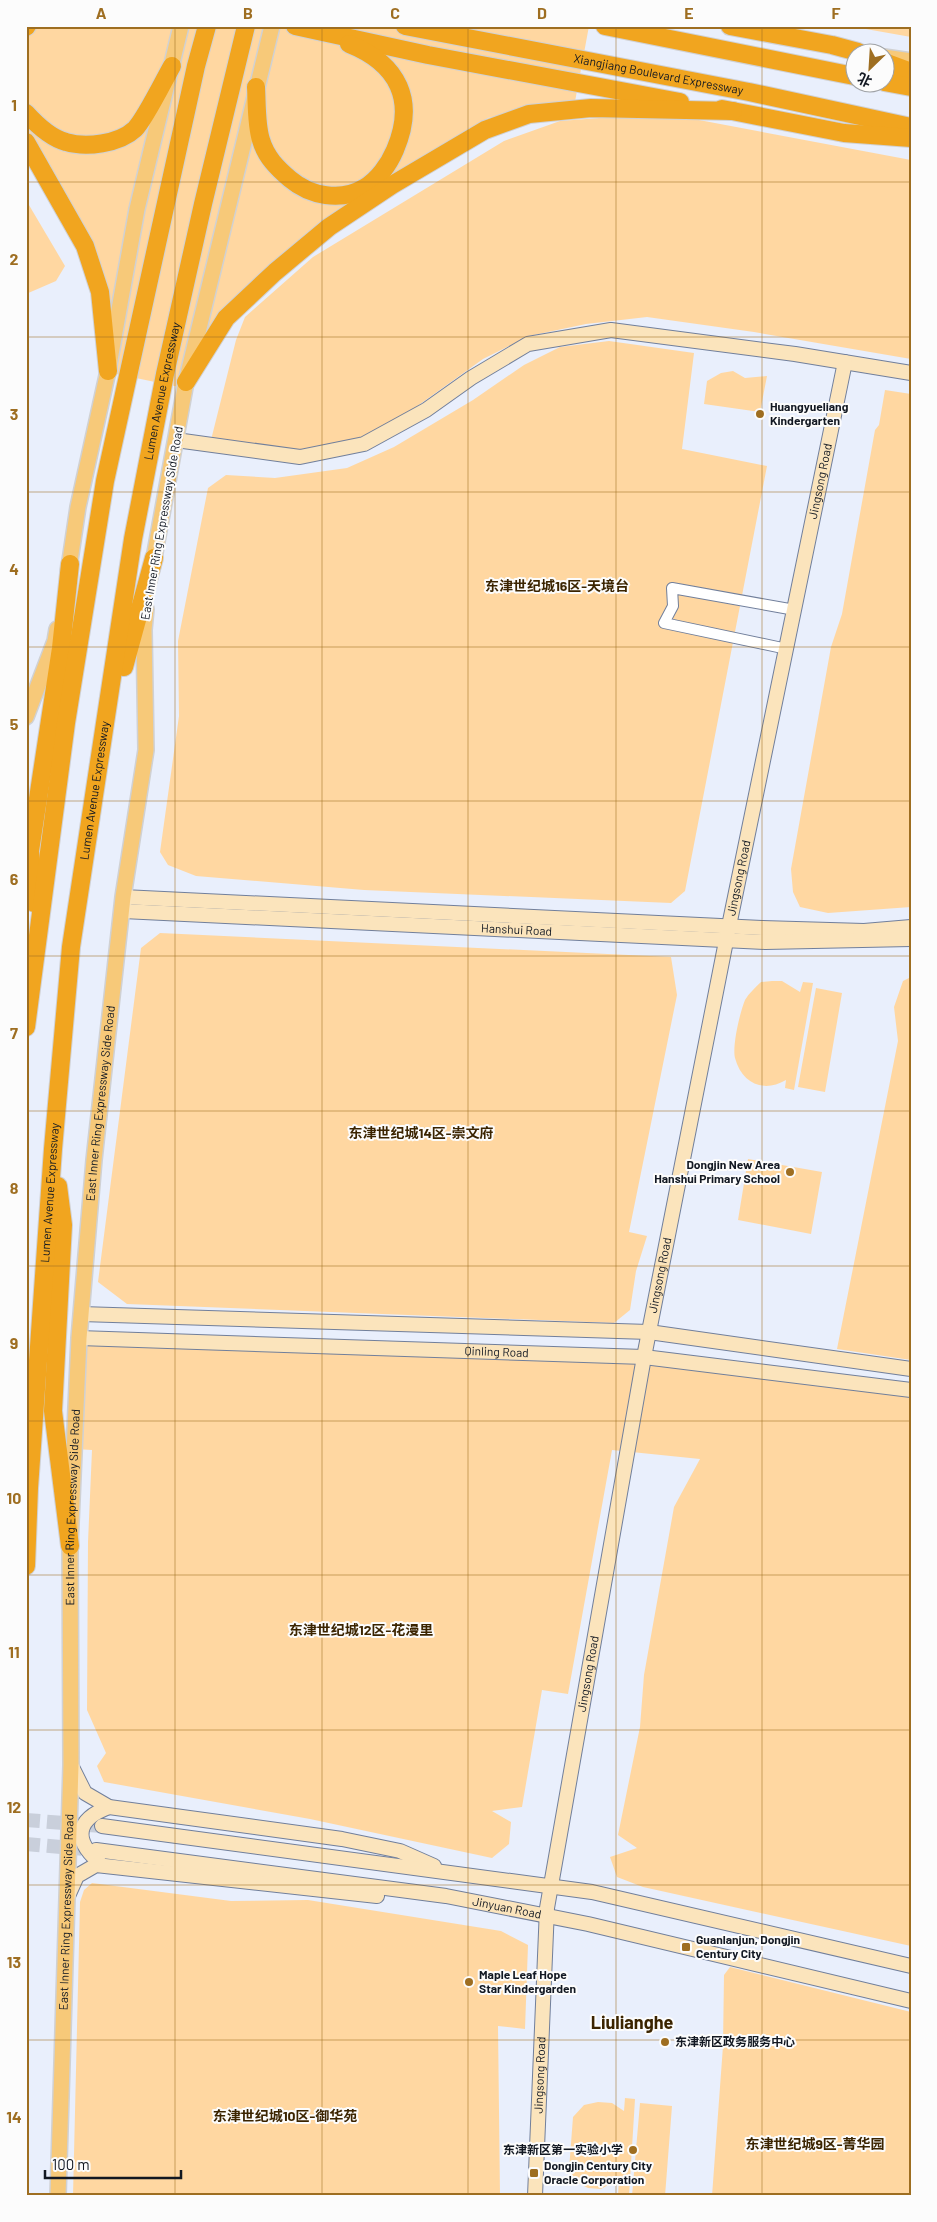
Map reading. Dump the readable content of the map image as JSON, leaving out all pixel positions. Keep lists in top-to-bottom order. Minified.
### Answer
{"streets":{"highway":["Xiangjiang Boulevard Expressway","Lumen Avenue Expressway"],"main road":["East Inner Ring Expressway Side Road"],"street":["Jingsong Road","Hanshui Road","Qinling Road","Jinyuan Road"]},"crossings":[["Jingsong Road","Hanshui Road"],["Jingsong Road","Qinling Road"],["Jingsong Road","Jinyuan Road"],["East Inner Ring Expressway Side Road","Hanshui Road"],["East Inner Ring Expressway Side Road","Qinling Road"]],"districts":["东津世纪城16区-天境台","东津世纪城14区-崇文府","东津世纪城12区-花漫里","Liulianghe","东津世纪城10区-御华苑","东津世纪城9区-菁华园"],"places":{"other":["Huangyueliang Kindergarten","Dongjin New Area Hanshui Primary School","Maple Leaf Hope Star Kindergarden","东津新区政务服务中心","东津新区第一实验小学"],"transit":["Guanlanjun, Dongjin Century City","Dongjin Century City Oracle Corporation"]},"scale_bar":"100 m","north":"bottom left","grid":{"columns":["A","B","C","D","E","F"],"rows":["1","2","3","4","5","6","7","8","9","10","11","12","13","14"]}}
